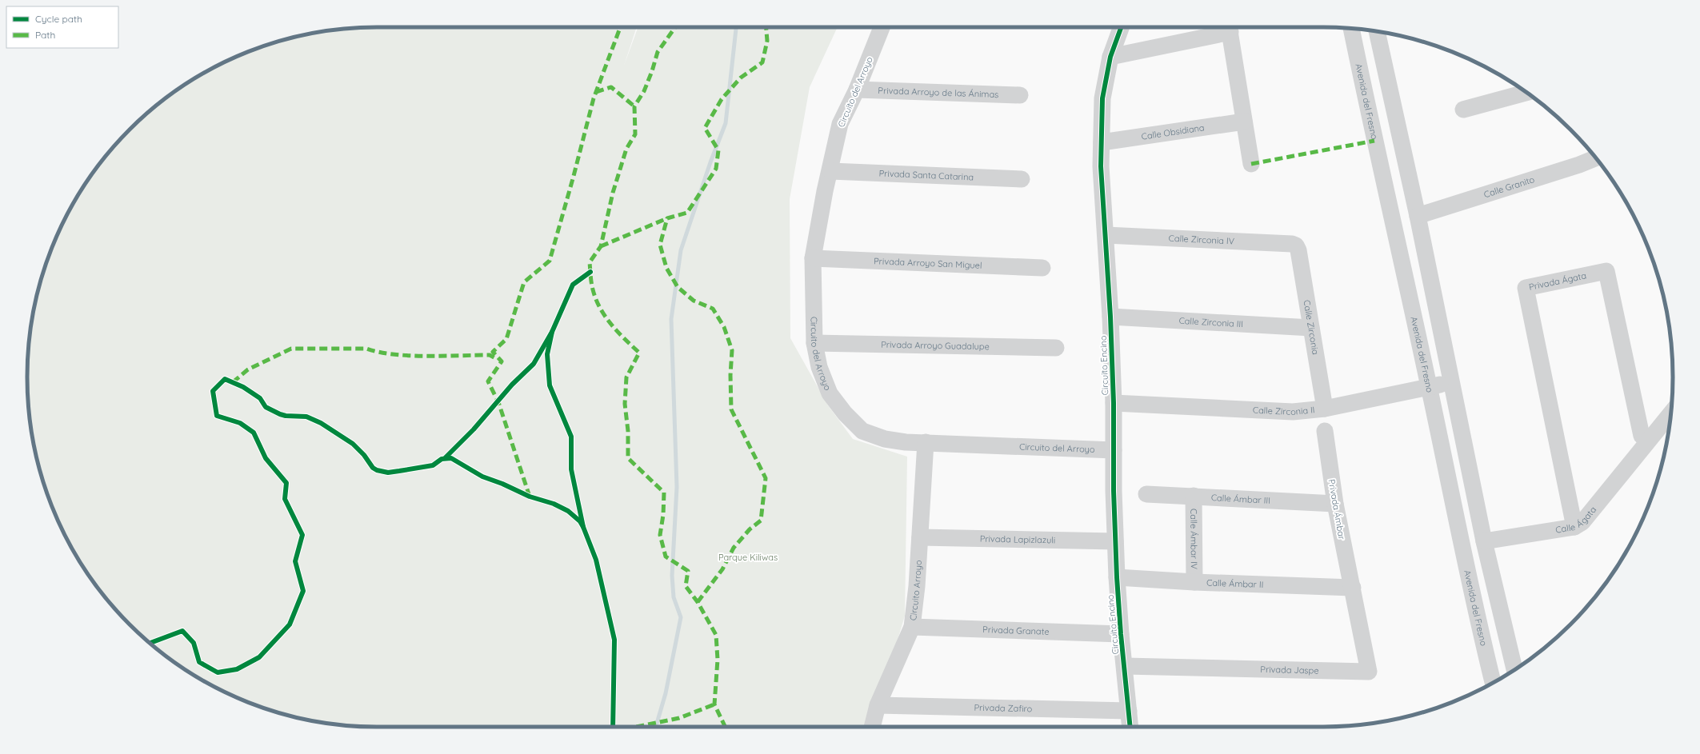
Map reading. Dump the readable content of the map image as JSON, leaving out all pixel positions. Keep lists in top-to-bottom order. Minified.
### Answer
{"streets":{"street":["Circuito del Arroyo","Privada Arroyo de las Ánimas","Avenida del Fresno","Calle Obsidiana","Privada Santa Catarina","Calle Granito","Calle Zirconia IV","Privada Arroyo San Miguel","Privada Ágata","Calle Zirconia III","Calle Zirconia","Privada Arroyo Guadalupe","Circuito Encino","Calle Zirconia II","Calle Ámbar III","Privada Ámbar","Calle Ágata","Privada Lapizlazuli","Calle Ámbar IV","Calle Ámbar II","Circuito Arroyo","Privada Granate","Privada Jaspe","Privada Zafiro"]},"crossings":[["Circuito del Arroyo","Privada Arroyo de las Ánimas"],["Circuito del Arroyo","Privada Santa Catarina"],["Circuito del Arroyo","Privada Arroyo San Miguel"],["Circuito del Arroyo","Privada Arroyo Guadalupe"],["Circuito del Arroyo","Circuito Encino"],["Circuito del Arroyo","Circuito Arroyo"],["Avenida del Fresno","Calle Zirconia II"],["Calle Obsidiana","Circuito Encino"],["Calle Zirconia IV","Calle Zirconia"],["Calle Zirconia IV","Circuito Encino"],["Privada Ágata","Calle Ágata"],["Calle Zirconia III","Calle Zirconia"],["Calle Zirconia III","Circuito Encino"],["Calle Zirconia","Calle Zirconia II"],["Circuito Encino","Calle Zirconia II"],["Circuito Encino","Privada Lapizlazuli"],["Circuito Encino","Calle Ámbar II"],["Circuito Encino","Privada Granate"],["Circuito Encino","Privada Jaspe"],["Circuito Encino","Privada Zafiro"],["Calle Ámbar III","Privada Ámbar"],["Calle Ámbar III","Calle Ámbar IV"],["Privada Ámbar","Calle Ámbar II"],["Privada Ámbar","Privada Jaspe"],["Privada Lapizlazuli","Circuito Arroyo"],["Calle Ámbar IV","Calle Ámbar II"],["Calle Ámbar II","Privada Jaspe"],["Circuito Arroyo","Privada Granate"],["Circuito Arroyo","Privada Zafiro"]],"parks":["Parque Kiliwas"],"legend":["Cycle path","Path"]}
